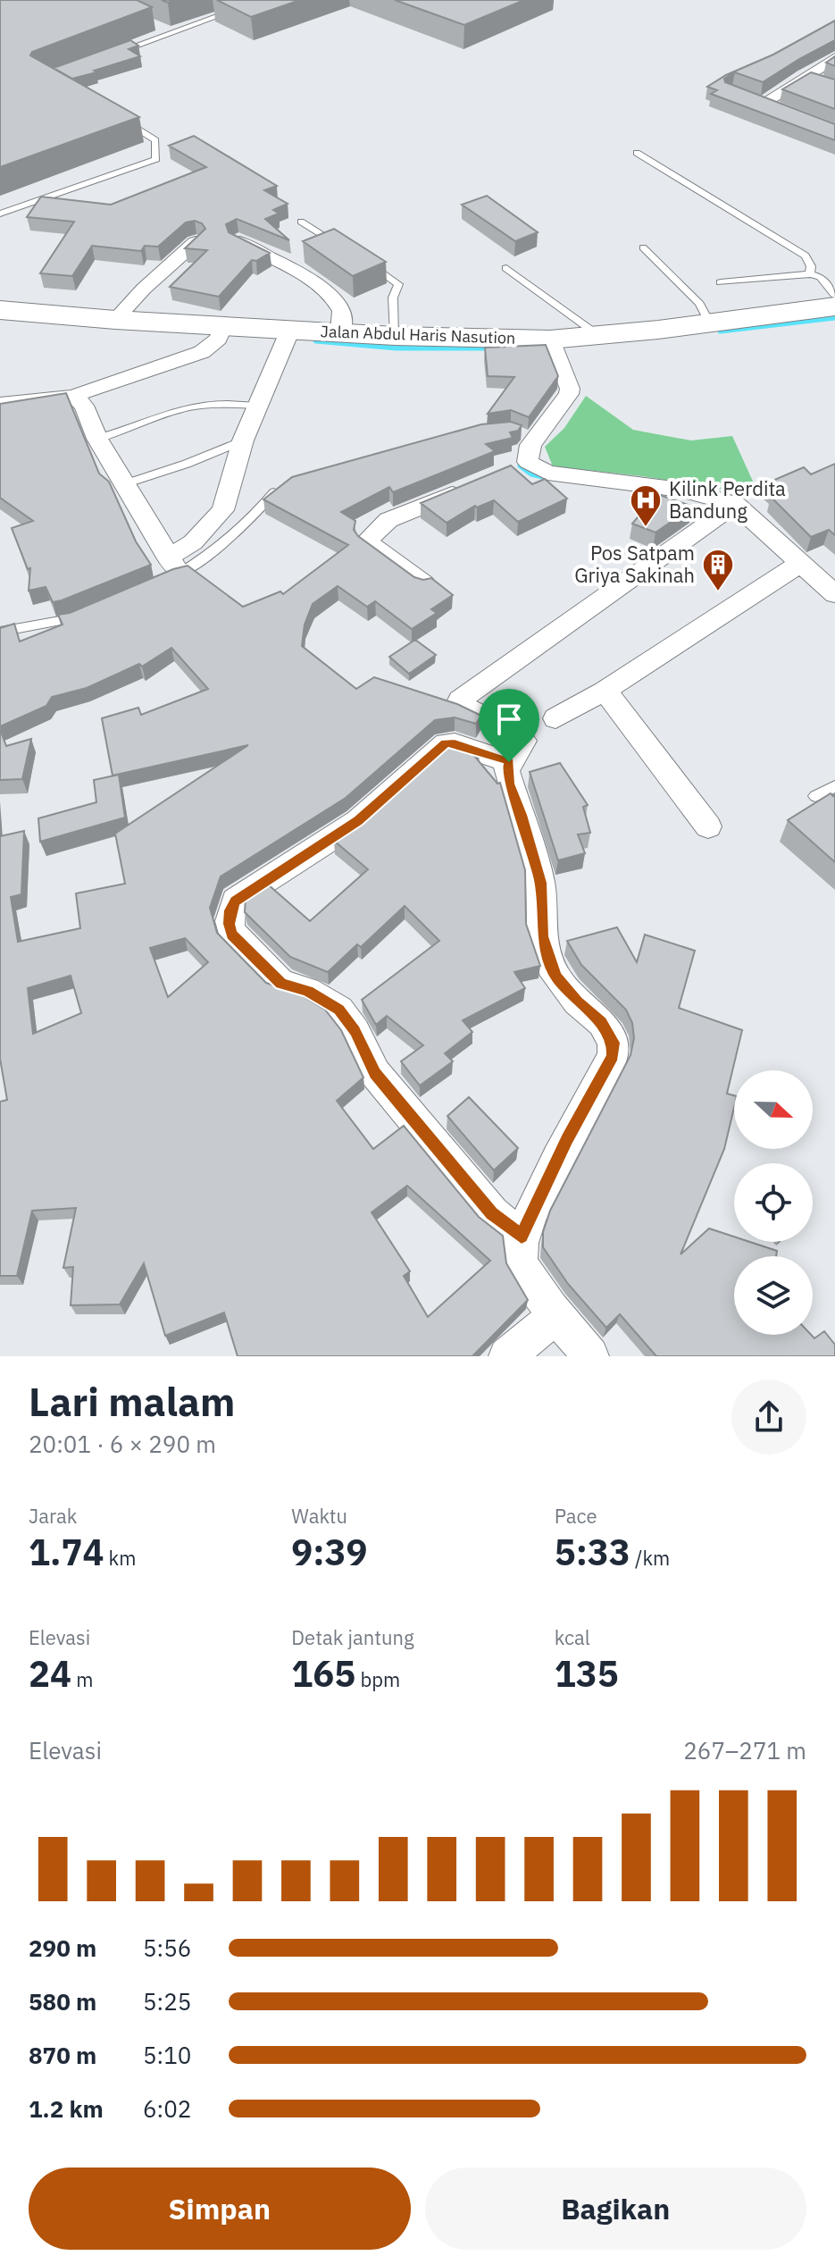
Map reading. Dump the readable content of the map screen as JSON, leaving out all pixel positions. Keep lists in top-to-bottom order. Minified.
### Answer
{"streets":{"highway":["Jalan Abdul Haris Nasution"]},"places":{"hospital":["Kilink Perdita Bandung"],"building":["Pos Satpam Griya Sakinah"]},"north":"right","page":{"heading":["Lari malam","20:01 · 6 × 290 m"],"stats":[["Jarak","1.74 km"],["Waktu","9:39"],["Pace","5:33 /km"],["Elevasi","24 m"],["Detak jantung","165 bpm"],["kcal","135"]],"chart":["Elevasi","267–271 m"],"list":[{"name":"290 m","note":"5:56"},{"name":"580 m","note":"5:25"},{"name":"870 m","note":"5:10"},{"name":"1.2 km","note":"6:02"}],"buttons":["Simpan","Bagikan"]}}
